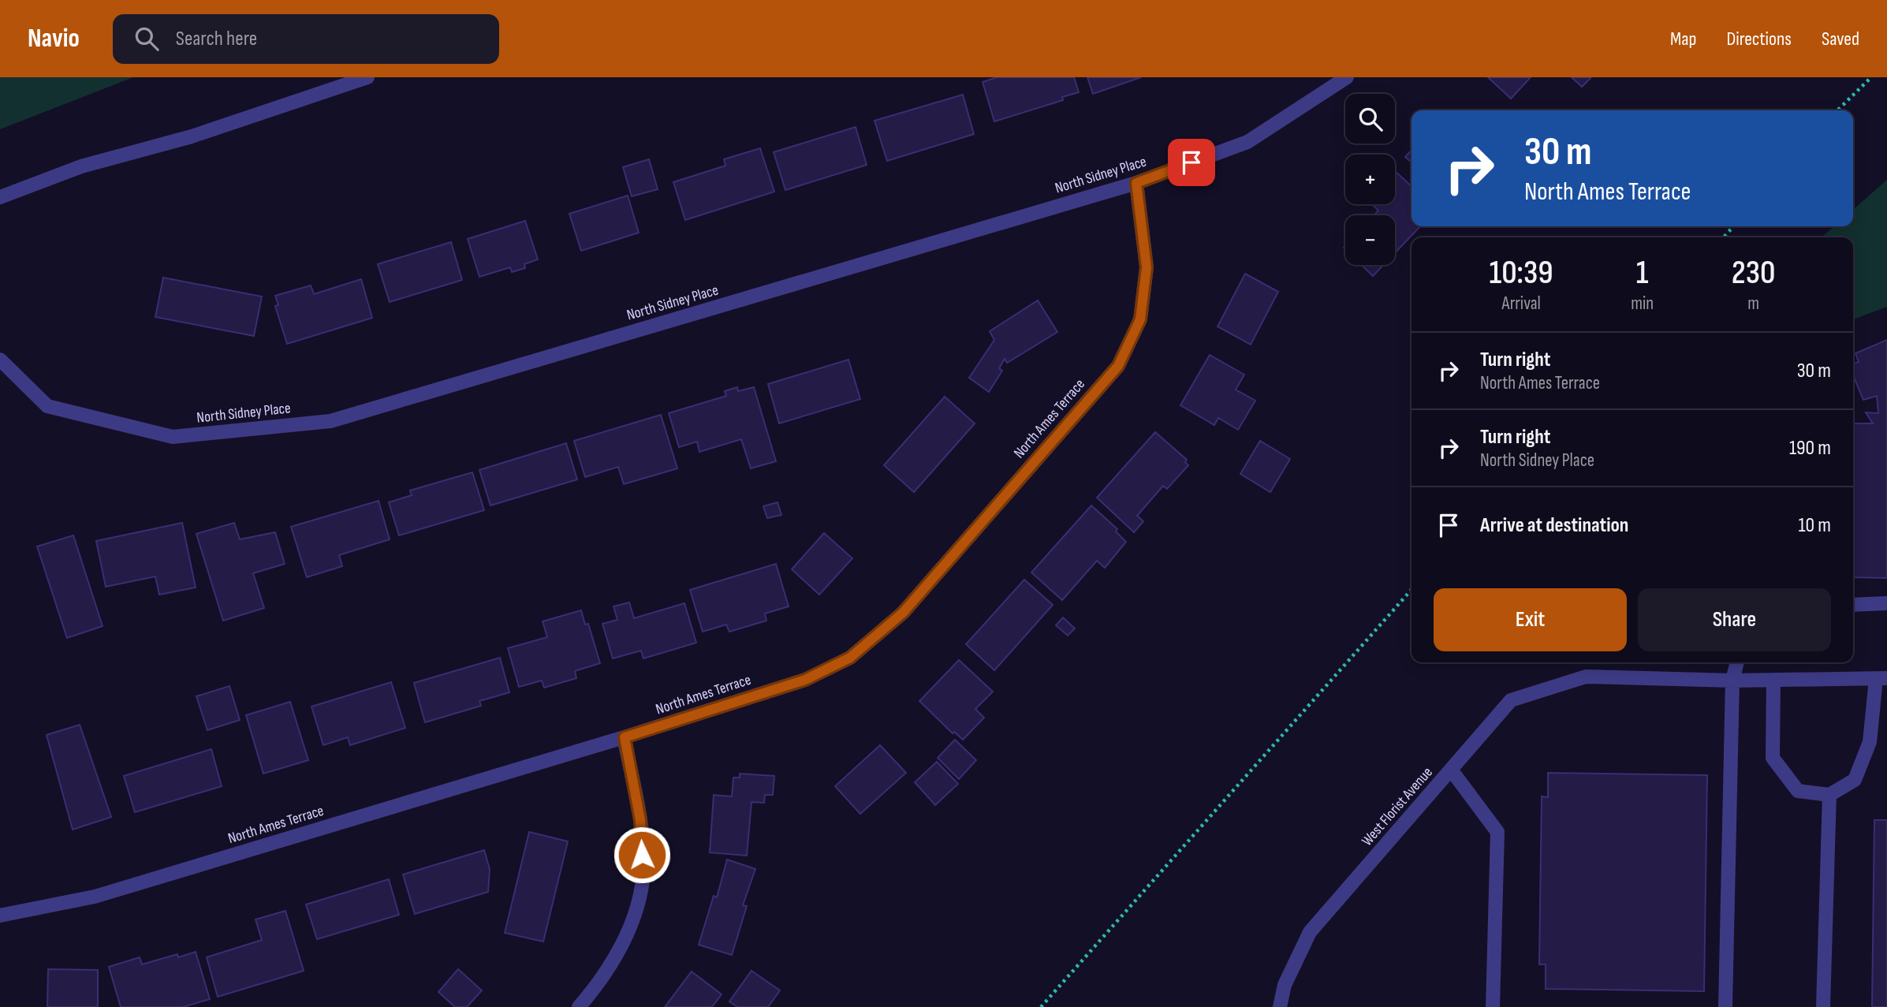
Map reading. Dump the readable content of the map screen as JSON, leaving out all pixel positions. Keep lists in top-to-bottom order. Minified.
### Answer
{"streets":{"street":["North Sidney Place","North Ames Terrace","West Florist Avenue"]},"crossings":[["North Sidney Place","North Ames Terrace"]],"page":{"header":"Navio","search":"Search here","nav":["Map","Directions","Saved"],"map_buttons":["+","−"],"turn":["30 m","North Ames Terrace"],"eta":["10:39","Arrival","1","min","230","m"],"list":[{"name":"Turn right","note":"North Ames Terrace","value":"30 m"},{"name":"Turn right","note":"North Sidney Place","value":"190 m"},{"name":"Arrive at destination","value":"10 m"}],"buttons":["Exit","Share"]}}
